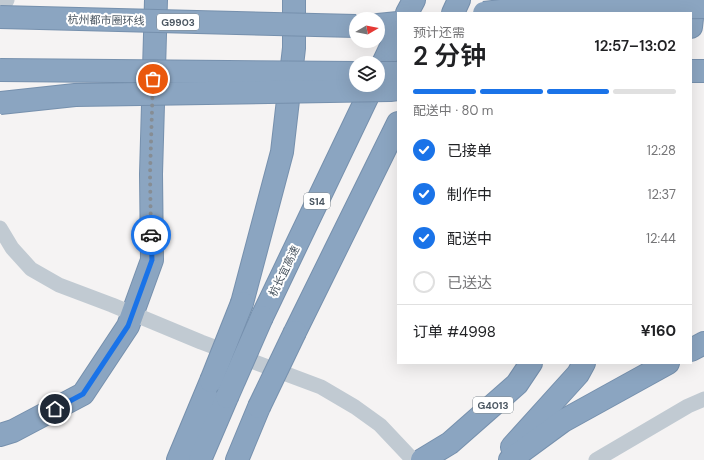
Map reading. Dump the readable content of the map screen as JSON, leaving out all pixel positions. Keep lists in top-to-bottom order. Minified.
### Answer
{"streets":{"highway":["杭州都市圈环线","G9903","S14","杭长宜高速","G4013"]},"north":"right","page":{"heading":["2 分钟","预计还需","12:57–13:02"],"panel":["订单 #4998","¥160"],"bar":"配送中 · 80 m","list":[["已接单","12:28"],["制作中","12:37"],["配送中","12:44"],"已送达"]}}
